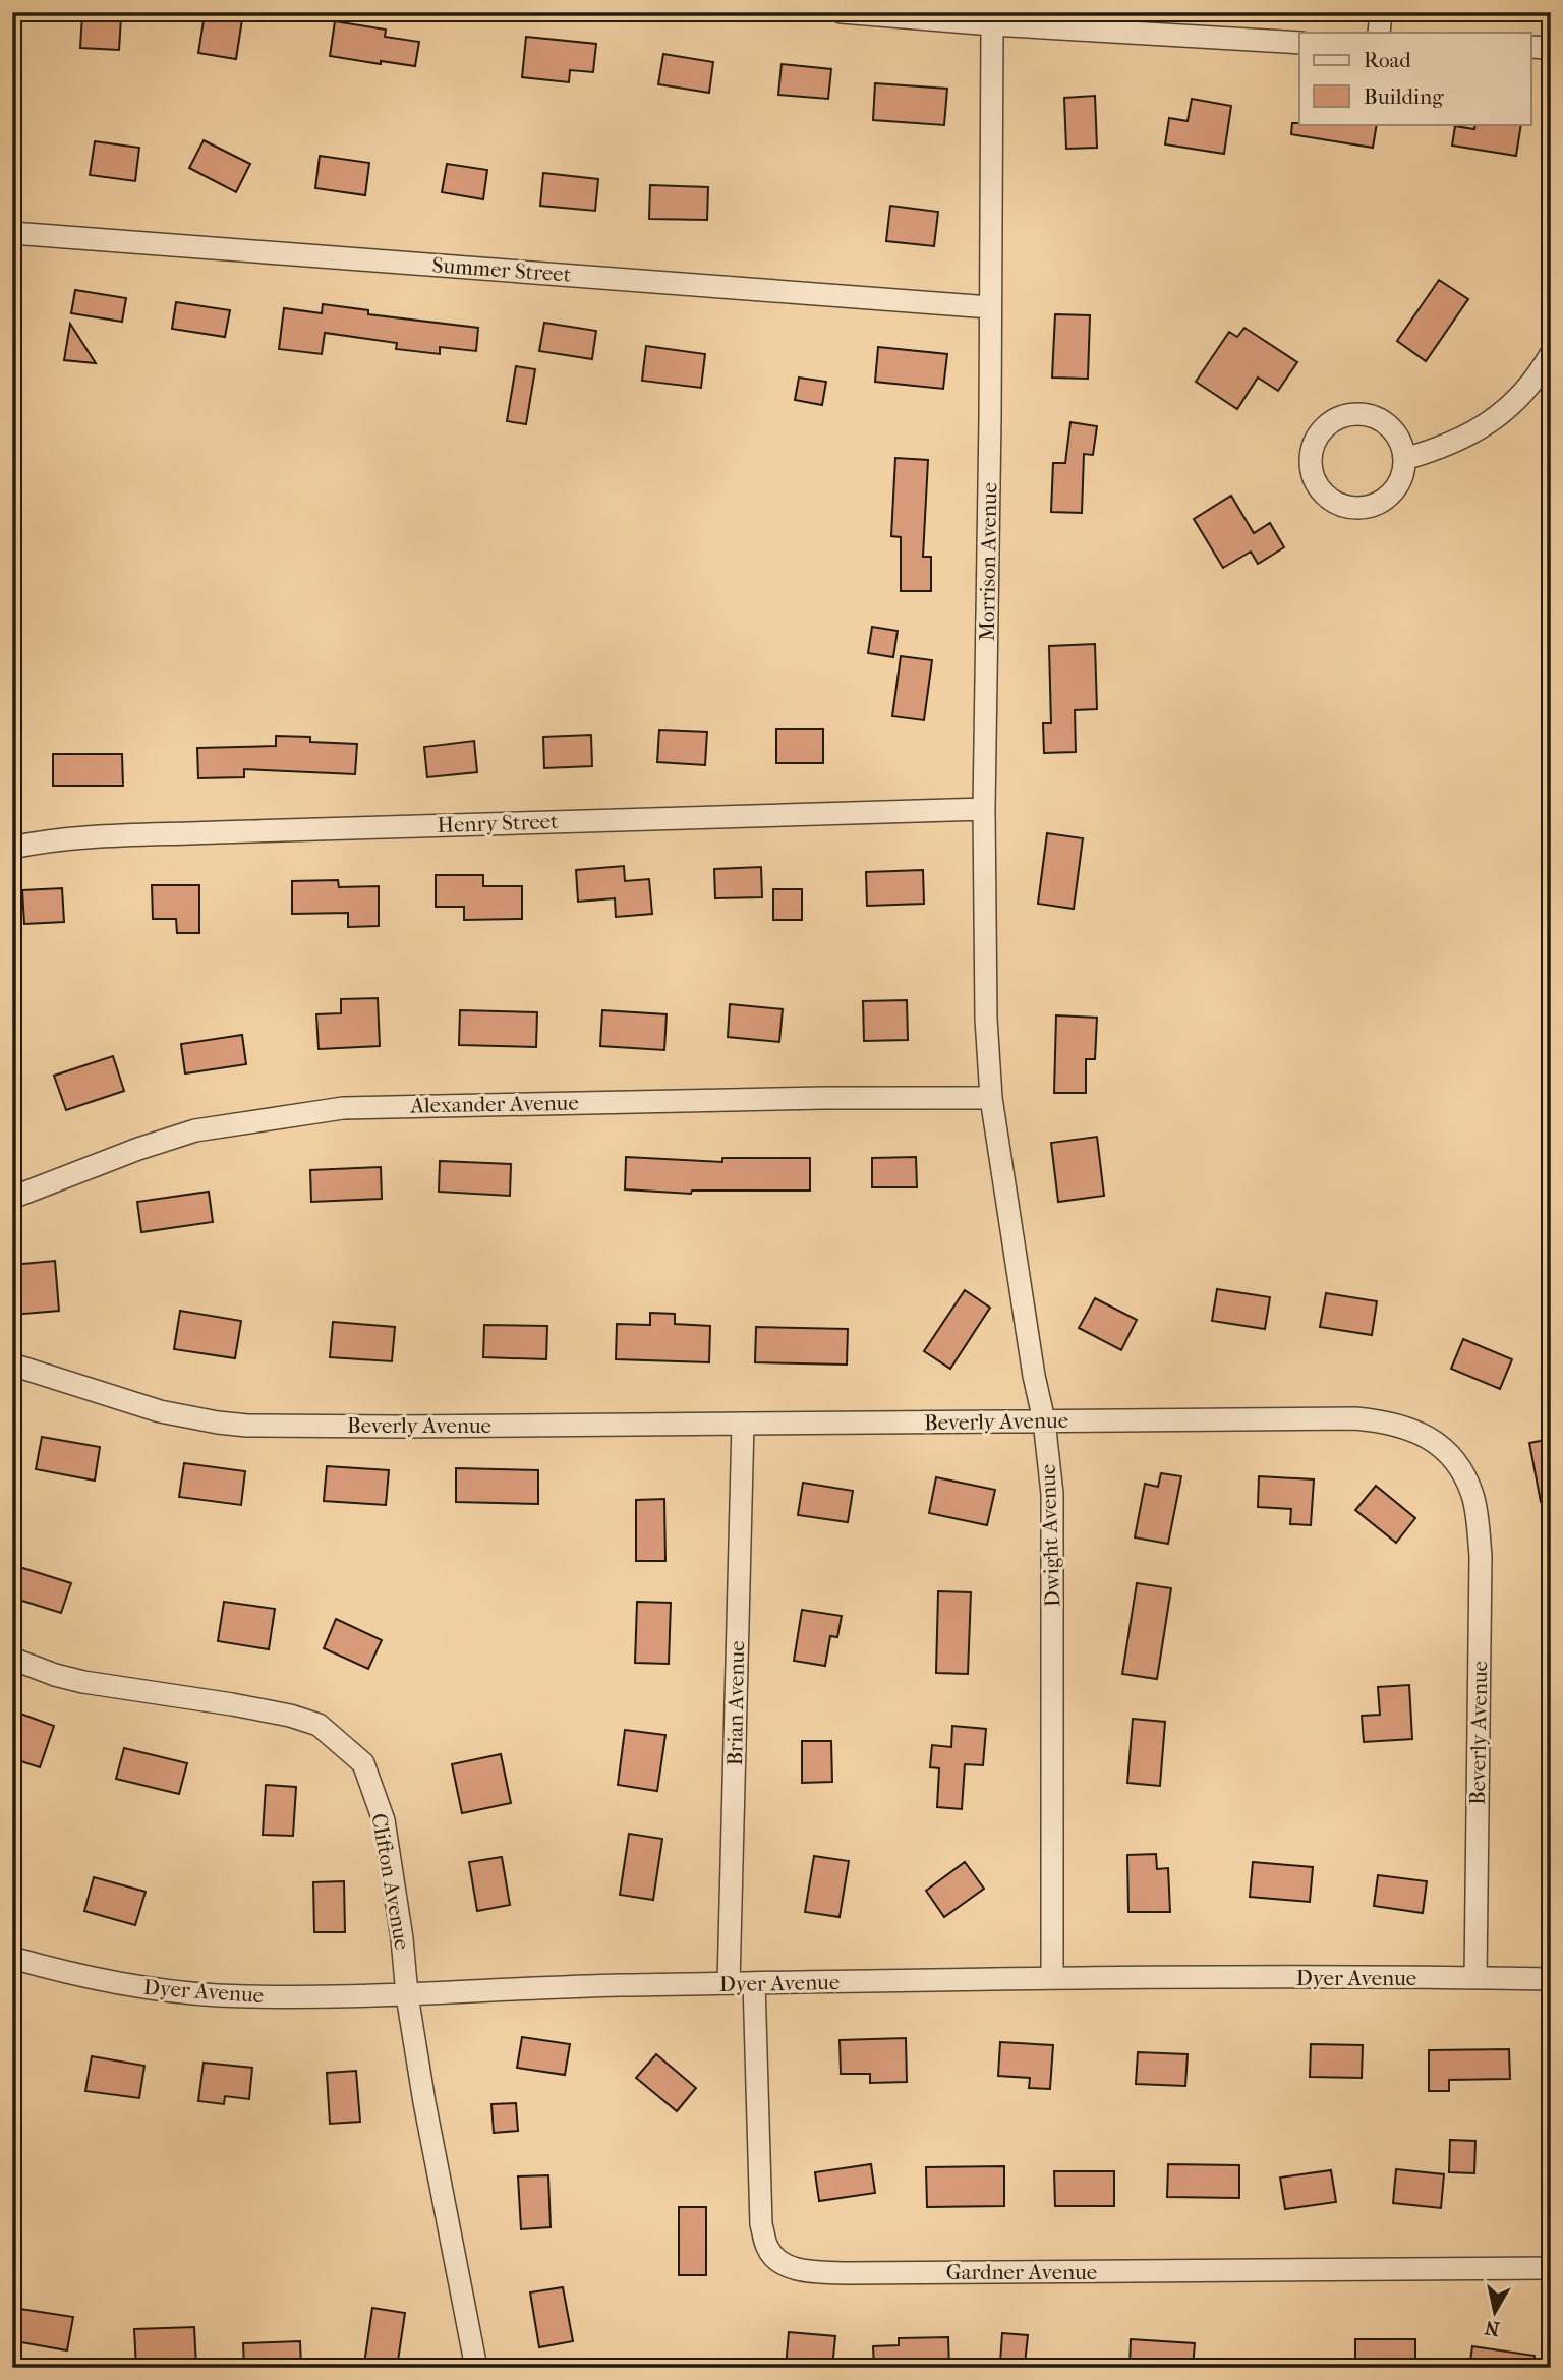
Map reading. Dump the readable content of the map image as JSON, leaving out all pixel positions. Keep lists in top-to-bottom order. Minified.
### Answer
{"streets":{"street":["Summer Street","Morrison Avenue","Henry Street","Alexander Avenue","Beverly Avenue","Dwight Avenue","Brian Avenue","Clifton Avenue","Dyer Avenue","Gardner Avenue"]},"crossings":[["Summer Street","Morrison Avenue"],["Morrison Avenue","Henry Street"],["Morrison Avenue","Alexander Avenue"],["Morrison Avenue","Dwight Avenue"],["Alexander Avenue","Dwight Avenue"],["Beverly Avenue","Dwight Avenue"],["Beverly Avenue","Brian Avenue"],["Beverly Avenue","Dyer Avenue"],["Dwight Avenue","Dyer Avenue"],["Brian Avenue","Dyer Avenue"],["Clifton Avenue","Dyer Avenue"],["Dyer Avenue","Gardner Avenue"]],"legend":["Road","Building"],"north":"bottom"}
